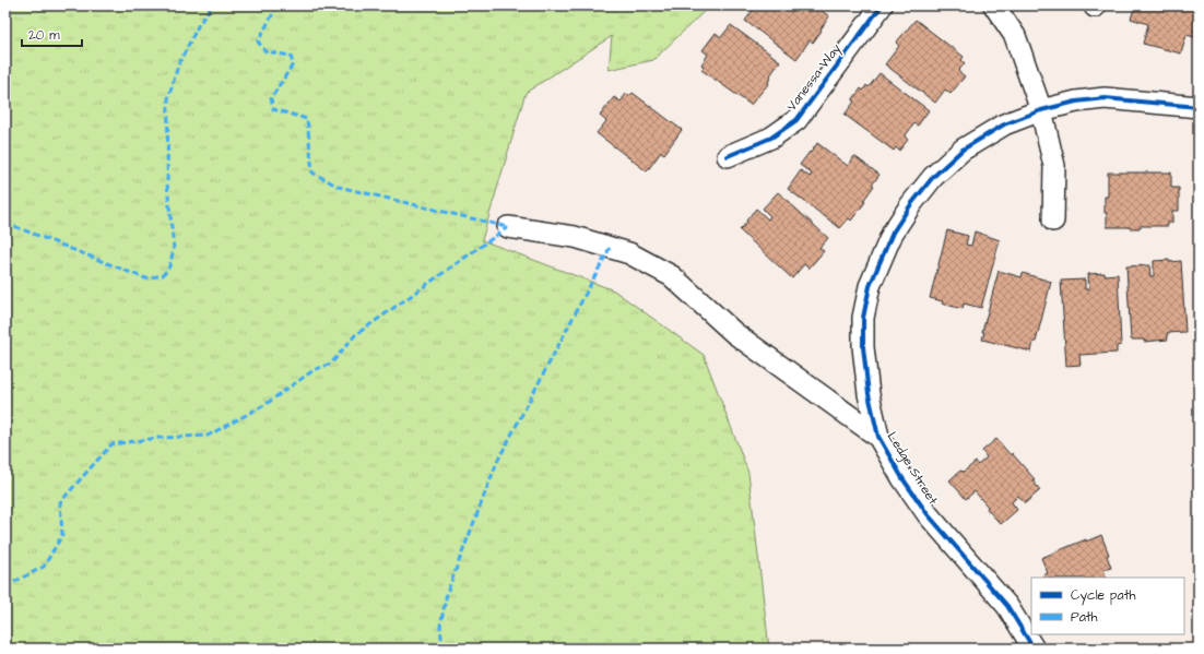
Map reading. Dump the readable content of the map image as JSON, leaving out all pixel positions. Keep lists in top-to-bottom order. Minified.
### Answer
{"streets":{"street":["Vanessa Way","Ledge Street"]},"legend":["Cycle path","Path"],"scale_bar":"20 m"}
